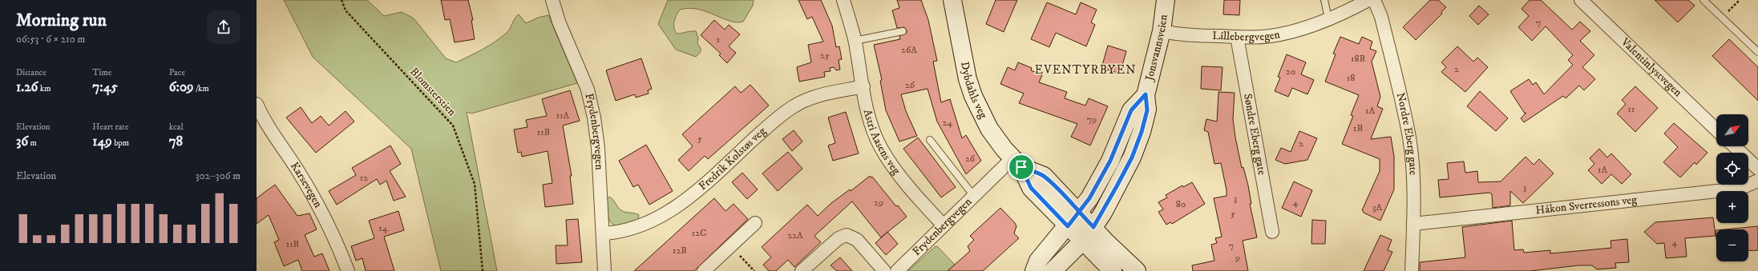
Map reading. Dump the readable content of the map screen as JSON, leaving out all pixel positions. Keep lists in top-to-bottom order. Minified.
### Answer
{"streets":{"street":["Lillebergvegen","Jonsvannsveien","Valentinlystvegen","Dybdahls veg","Frydenbergvegen","Nordre Eberg gate","Søndre Eberg gate","Astri Aasens veg","Fredrik Kolstøs veg","Karsevegen","Håkon Sverressons veg"],"path":["Blomsterstien"]},"crossings":[["Lillebergvegen","Jonsvannsveien"],["Lillebergvegen","Søndre Eberg gate"],["Jonsvannsveien","Dybdahls veg"],["Dybdahls veg","Frydenbergvegen"],["Frydenbergvegen","Astri Aasens veg"],["Frydenbergvegen","Fredrik Kolstøs veg"],["Nordre Eberg gate","Håkon Sverressons veg"],["Astri Aasens veg","Fredrik Kolstøs veg"]],"districts":["EVENTYRBYEN"],"house_numbers":["7","1","26A","25","18B","2","20","18","26","11","1A","11A","79","24","1B","11B","5","2","26","1A","12","3","3","29","4","80","3A","5","14","12C","22A","4","11B","7","12B","9"],"north":"top right","page":{"heading":["Morning run","06:53 · 6 × 210 m"],"stats":[["Distance","1.26 km"],["Time","7:45"],["Pace","6:09 /km"],["Elevation","36 m"],["Heart rate","149 bpm"],["kcal","78"]],"map_buttons":["+","−"],"chart":["Elevation","302–306 m"]}}
